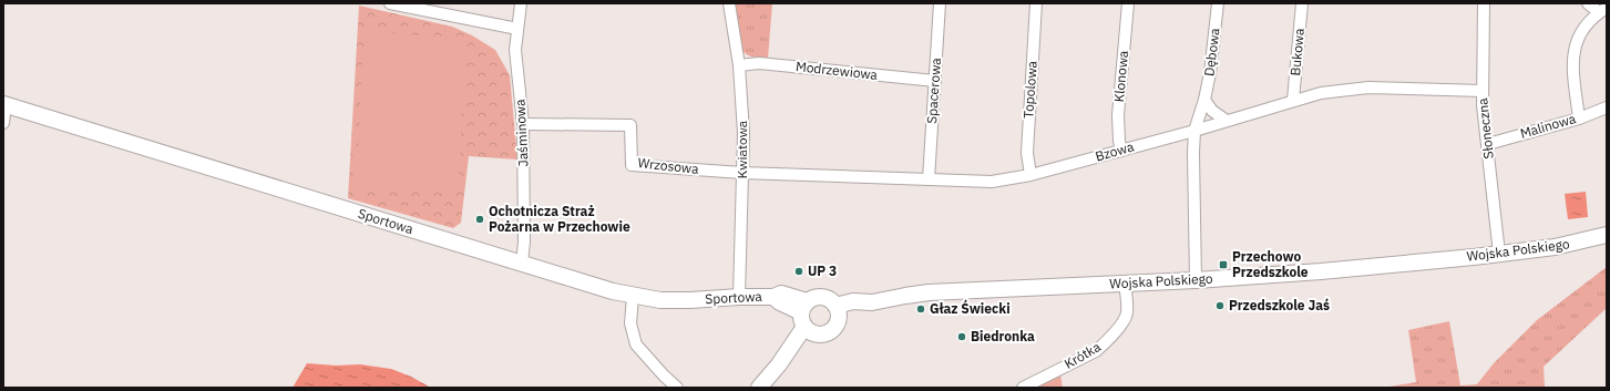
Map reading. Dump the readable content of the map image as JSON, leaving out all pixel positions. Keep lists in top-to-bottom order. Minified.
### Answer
{"streets":{"street":["Dębowa","Bukowa","Modrzewiowa","Klonowa","Topolowa","Spacerowa","Malinowa","Słoneczna","Jaśminowa","Kwiatowa","Bzowa","Wrzosowa","Sportowa","Wojska Polskiego","Krótka"]},"crossings":[["Dębowa","Bzowa"],["Dębowa","Wojska Polskiego"],["Bukowa","Bzowa"],["Modrzewiowa","Spacerowa"],["Modrzewiowa","Kwiatowa"],["Klonowa","Bzowa"],["Topolowa","Bzowa"],["Spacerowa","Bzowa"],["Malinowa","Słoneczna"],["Słoneczna","Bzowa"],["Słoneczna","Wojska Polskiego"],["Jaśminowa","Wrzosowa"],["Jaśminowa","Sportowa"],["Kwiatowa","Bzowa"],["Kwiatowa","Wrzosowa"],["Kwiatowa","Sportowa"],["Bzowa","Wrzosowa"],["Sportowa","Wojska Polskiego"],["Wojska Polskiego","Krótka"]],"places":{"other":["Ochotnicza Straż Pożarna w Przechowie","UP 3","Przedszkole Jaś","Głaz Świecki","Biedronka"],"transit":["Przechowo Przedszkole"]}}
